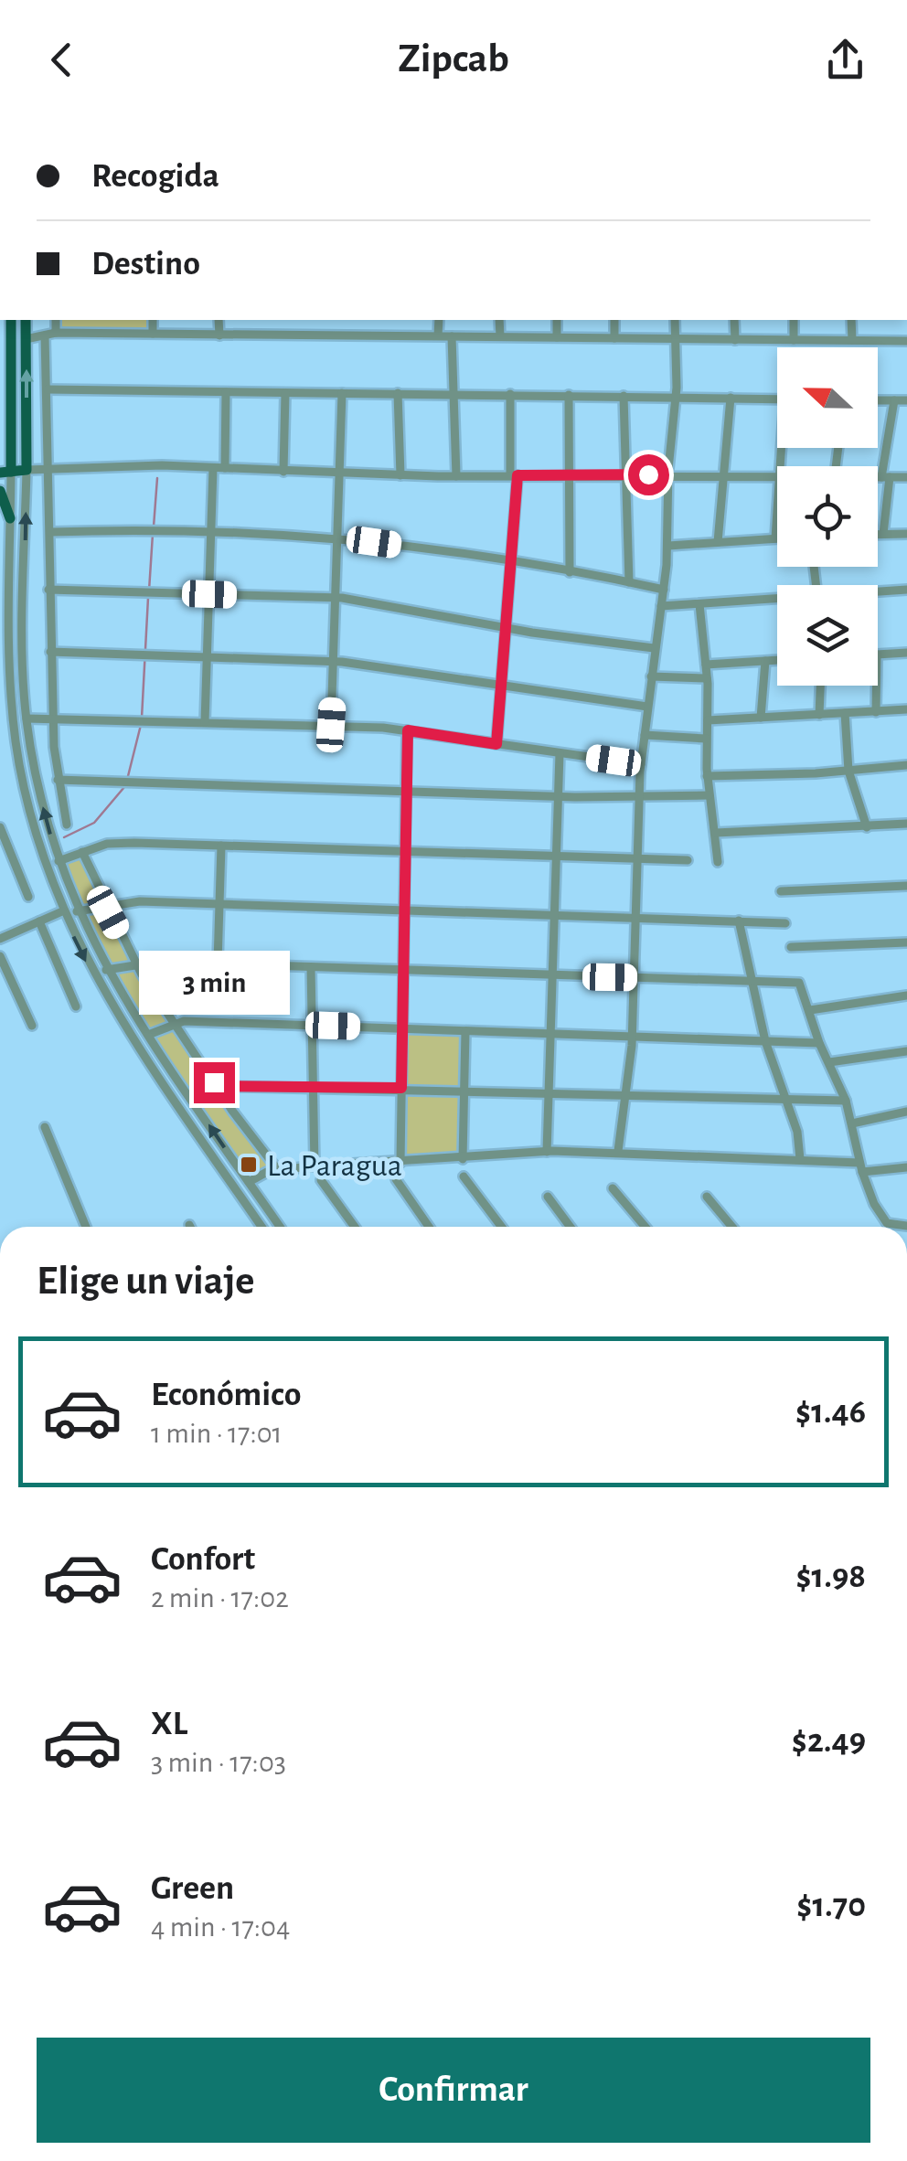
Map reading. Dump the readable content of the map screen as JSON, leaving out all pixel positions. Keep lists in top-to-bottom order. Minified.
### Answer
{"places":{"transit":["La Paragua"]},"north":"left","page":{"header":"Zipcab","banner":["Recogida","Destino"],"bubble":"3 min","heading":"Elige un viaje","list":[{"name":"Económico","note":"1 min · 17:01","value":"$1.46"},{"name":"Confort","note":"2 min · 17:02","value":"$1.98"},{"name":"XL","note":"3 min · 17:03","value":"$2.49"},{"name":"Green","note":"4 min · 17:04","value":"$1.70"}],"buttons":"Confirmar"}}
